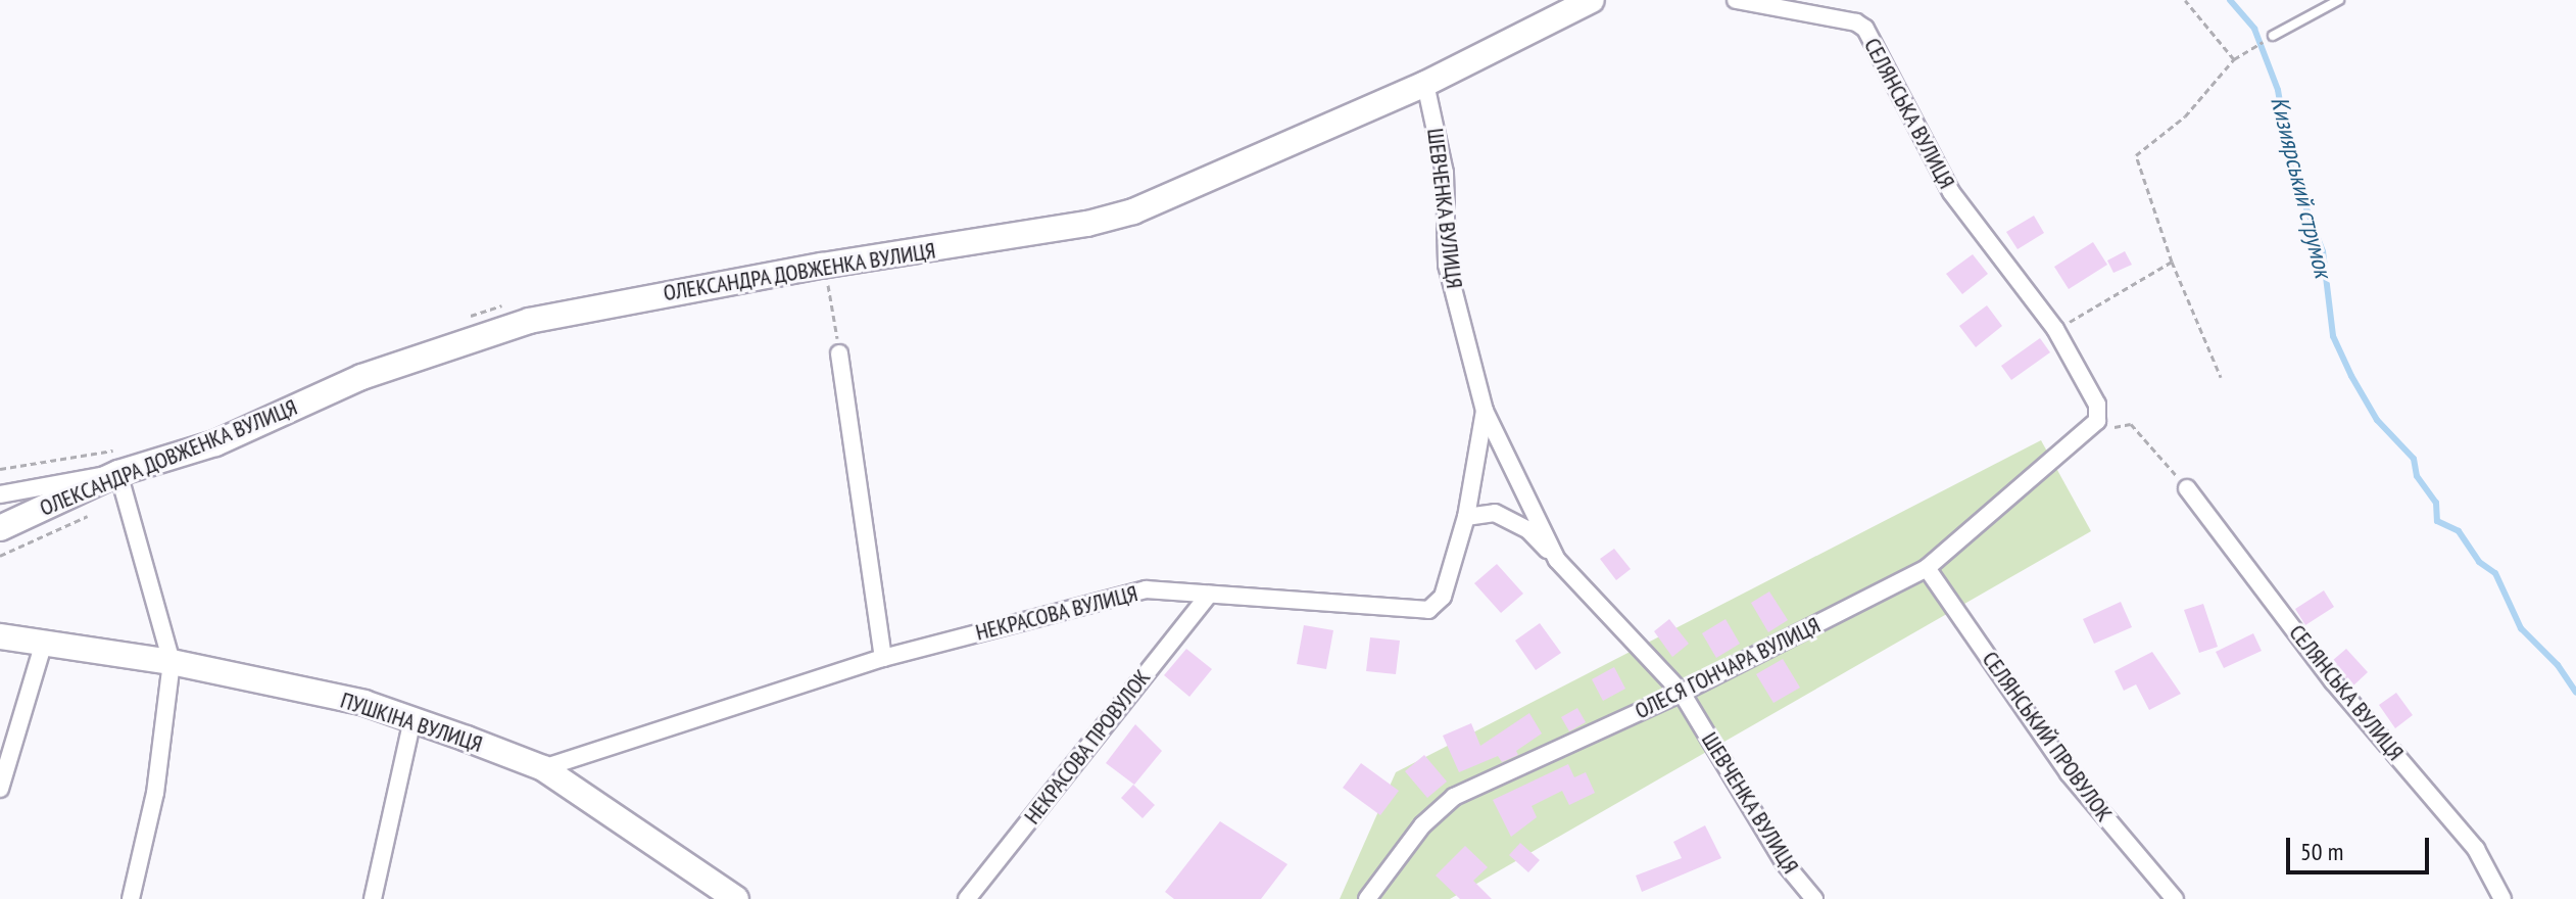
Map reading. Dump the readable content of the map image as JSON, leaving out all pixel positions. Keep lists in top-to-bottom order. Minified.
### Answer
{"streets":{"street":["СЕЛЯНСЬКА ВУЛИЦЯ","ШЕВЧЕНКА ВУЛИЦЯ","ОЛЕКСАНДРА ДОВЖЕНКА ВУЛИЦЯ","НЕКРАСОВА ВУЛИЦЯ","ОЛЕСЯ ГОНЧАРА ВУЛИЦЯ","ПУШКІНА ВУЛИЦЯ","СЕЛЯНСЬКИЙ ПРОВУЛОК","НЕКРАСОВА ПРОВУЛОК"]},"crossings":[["СЕЛЯНСЬКА ВУЛИЦЯ","ОЛЕСЯ ГОНЧАРА ВУЛИЦЯ"],["ШЕВЧЕНКА ВУЛИЦЯ","ОЛЕКСАНДРА ДОВЖЕНКА ВУЛИЦЯ"],["ШЕВЧЕНКА ВУЛИЦЯ","НЕКРАСОВА ВУЛИЦЯ"],["ШЕВЧЕНКА ВУЛИЦЯ","ОЛЕСЯ ГОНЧАРА ВУЛИЦЯ"],["НЕКРАСОВА ВУЛИЦЯ","ПУШКІНА ВУЛИЦЯ"],["НЕКРАСОВА ВУЛИЦЯ","НЕКРАСОВА ПРОВУЛОК"],["ОЛЕСЯ ГОНЧАРА ВУЛИЦЯ","СЕЛЯНСЬКИЙ ПРОВУЛОК"]],"water":["Кизиярський струмок"],"scale_bar":"50 m"}
